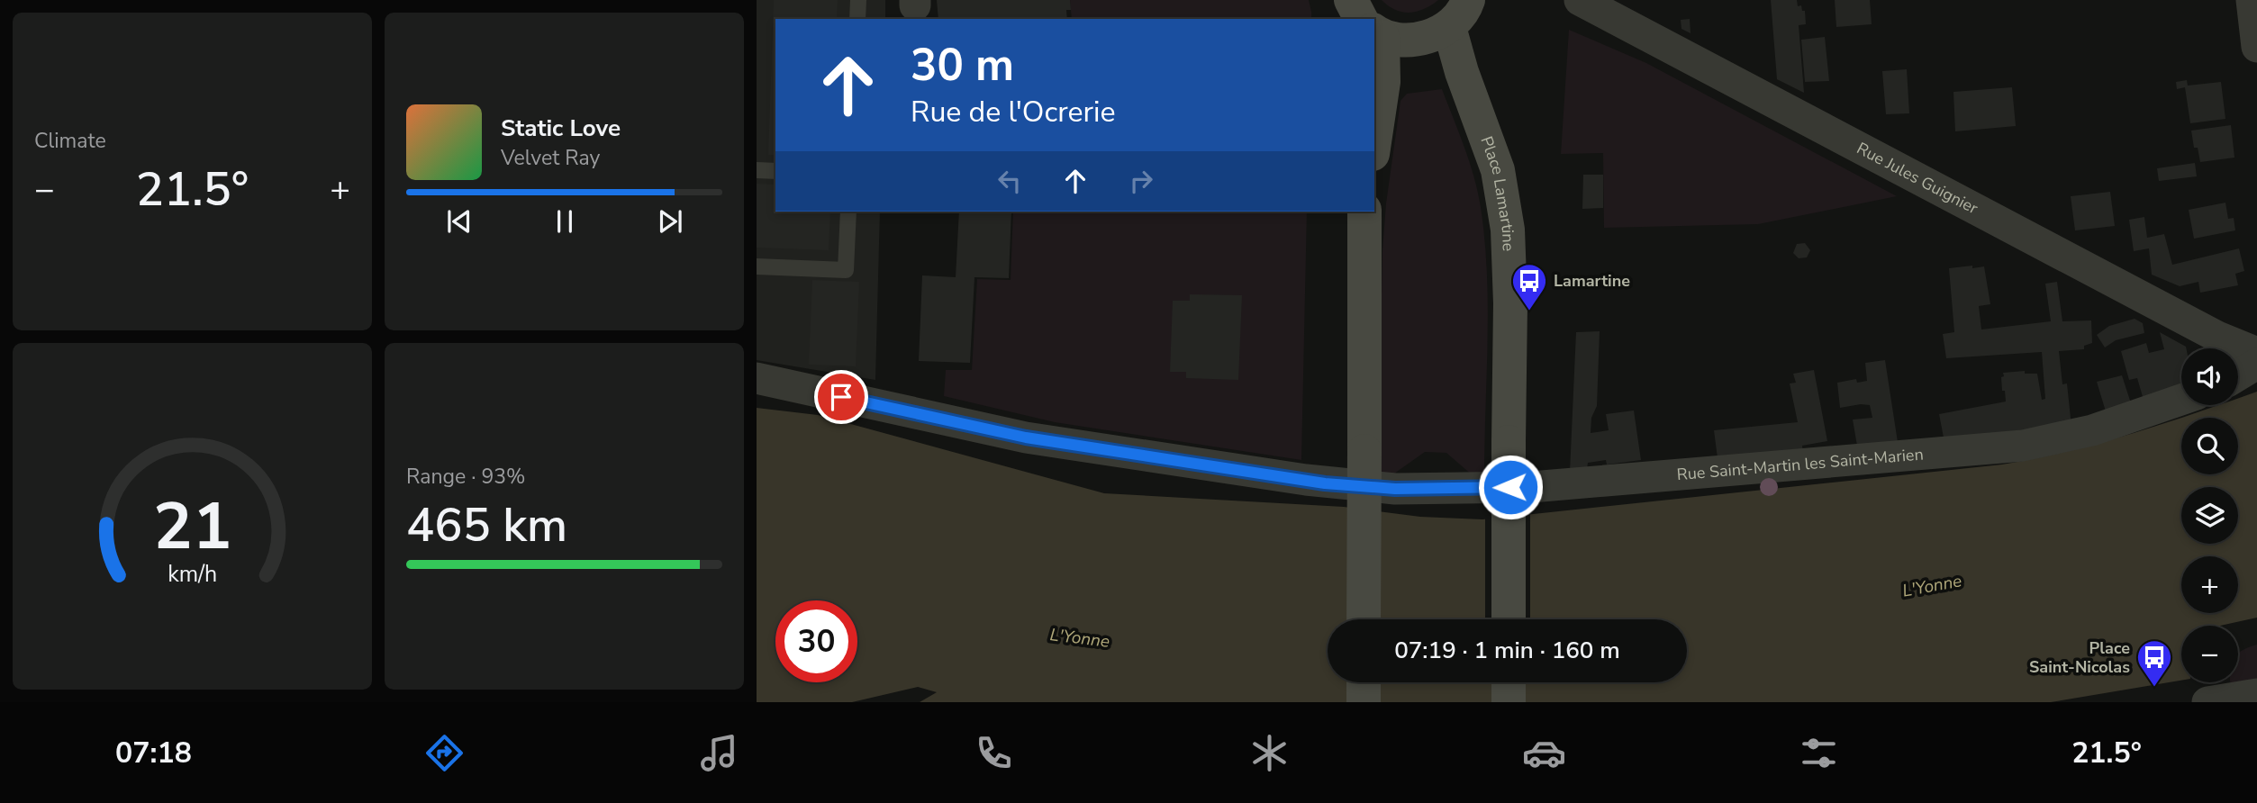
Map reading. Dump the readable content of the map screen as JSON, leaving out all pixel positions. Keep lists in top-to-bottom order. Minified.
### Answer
{"streets":{"main road":["Place Lamartine"],"street":["Rue Jules Guignier","Rue Saint-Martin les Saint-Marien"]},"water":["L'Yonne"],"places":{"bus stop":["Lamartine","Place Saint-Nicolas"]},"page":{"tile":["Climate",["Range · 93%","465 km"]],"turn":["30 m","Rue de l'Ocrerie"],"song":["Static Love","Velvet Ray"],"heat":["−","21.5°","+"],"map_buttons":["+","−"],"limit":"30","trip":"07:19 · 1 min · 160 m","tabs":["07:18","21.5°"],"gauge":["21","km/h"]}}
